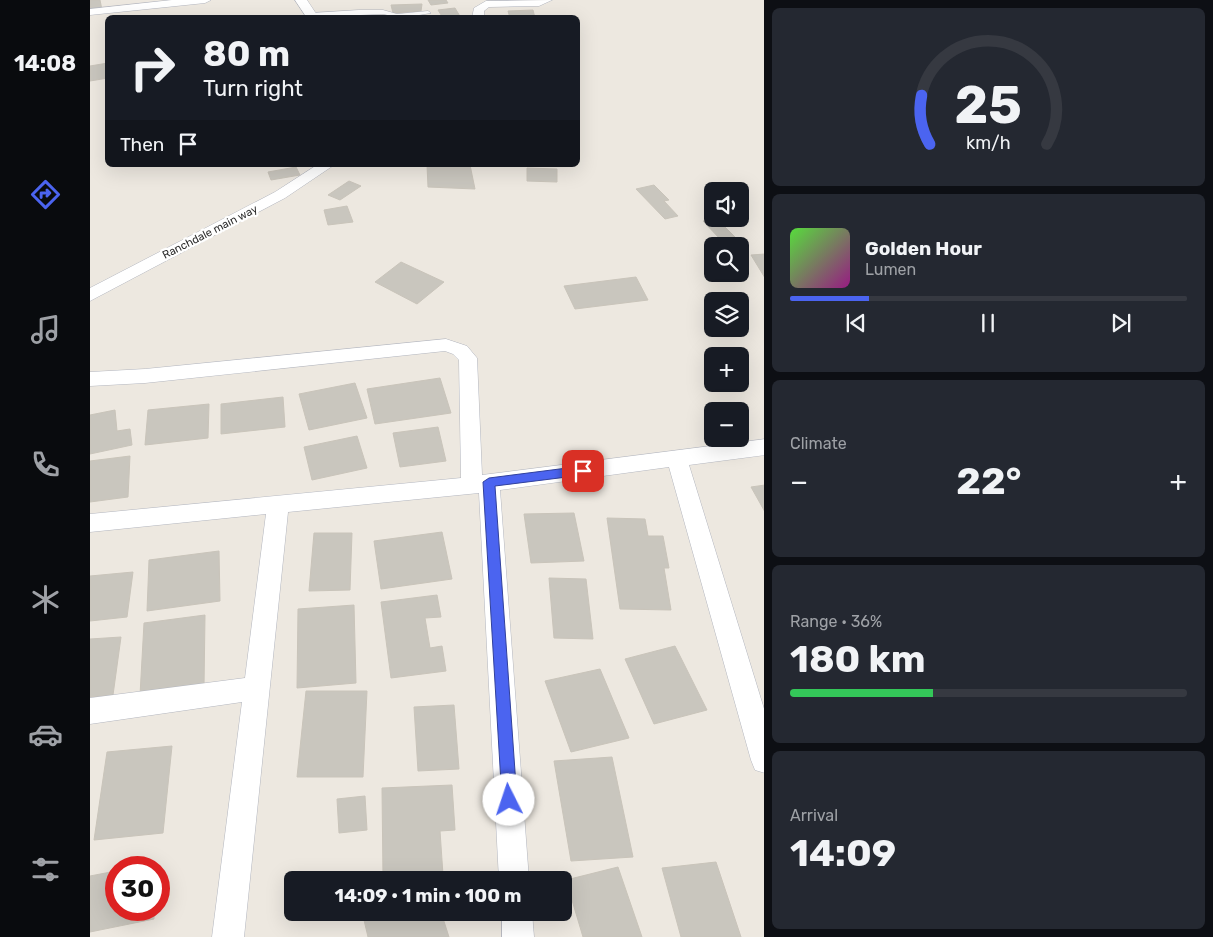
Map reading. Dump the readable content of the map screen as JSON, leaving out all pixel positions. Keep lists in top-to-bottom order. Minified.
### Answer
{"streets":{"street":["Ranchdale main way"]},"page":{"tabs":"14:08","turn":["80 m","Turn right"],"then":"Then","map_buttons":["+","−"],"song":["Golden Hour","Lumen"],"tile":["Climate",["Range · 36%","180 km"],["Arrival","14:09"]],"heat":["−","22°","+"],"limit":"30","trip":"14:09 · 1 min · 100 m","gauge":["25","km/h"]}}
